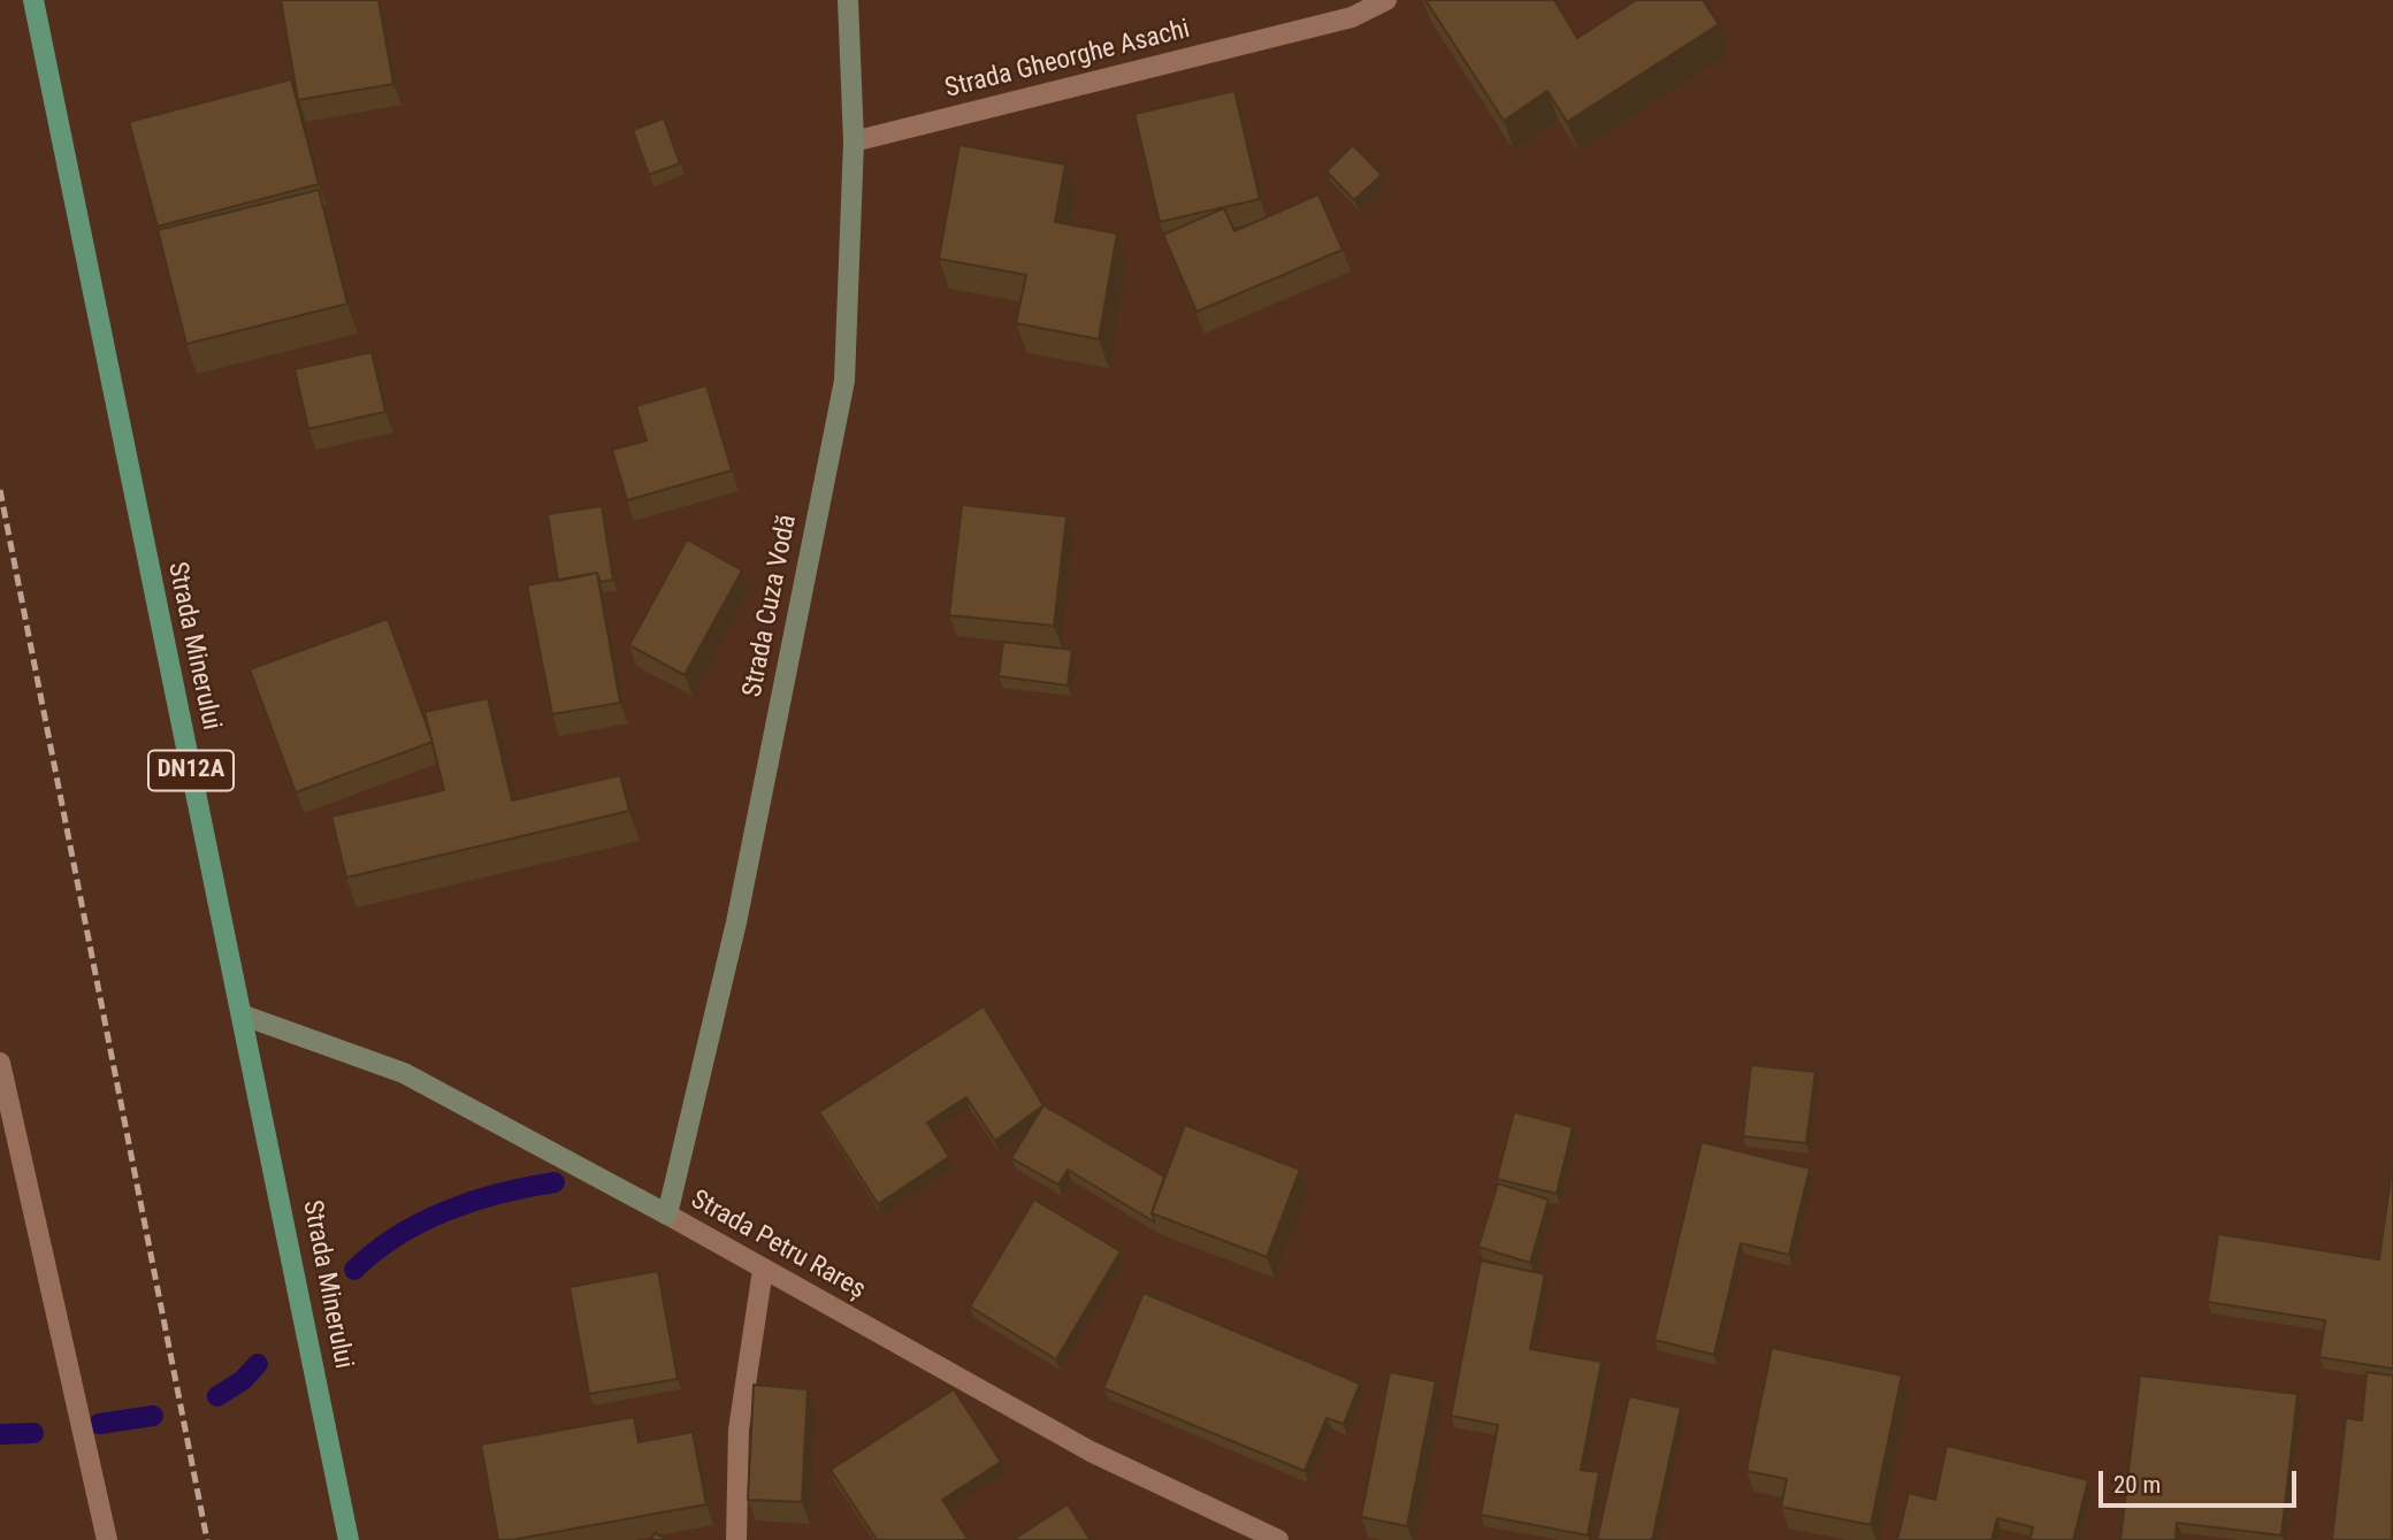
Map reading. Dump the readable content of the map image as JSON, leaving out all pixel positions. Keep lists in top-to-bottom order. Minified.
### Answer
{"streets":{"main road":["Strada Minerului","DN12A"],"street":["Strada Gheorghe Asachi","Strada Cuza Vodă","Strada Petru Rareș"]},"crossings":[["Strada Gheorghe Asachi","Strada Cuza Vodă"],["Strada Cuza Vodă","Strada Petru Rareș"],["Strada Minerului","Strada Petru Rareș"]],"scale_bar":"20 m"}
